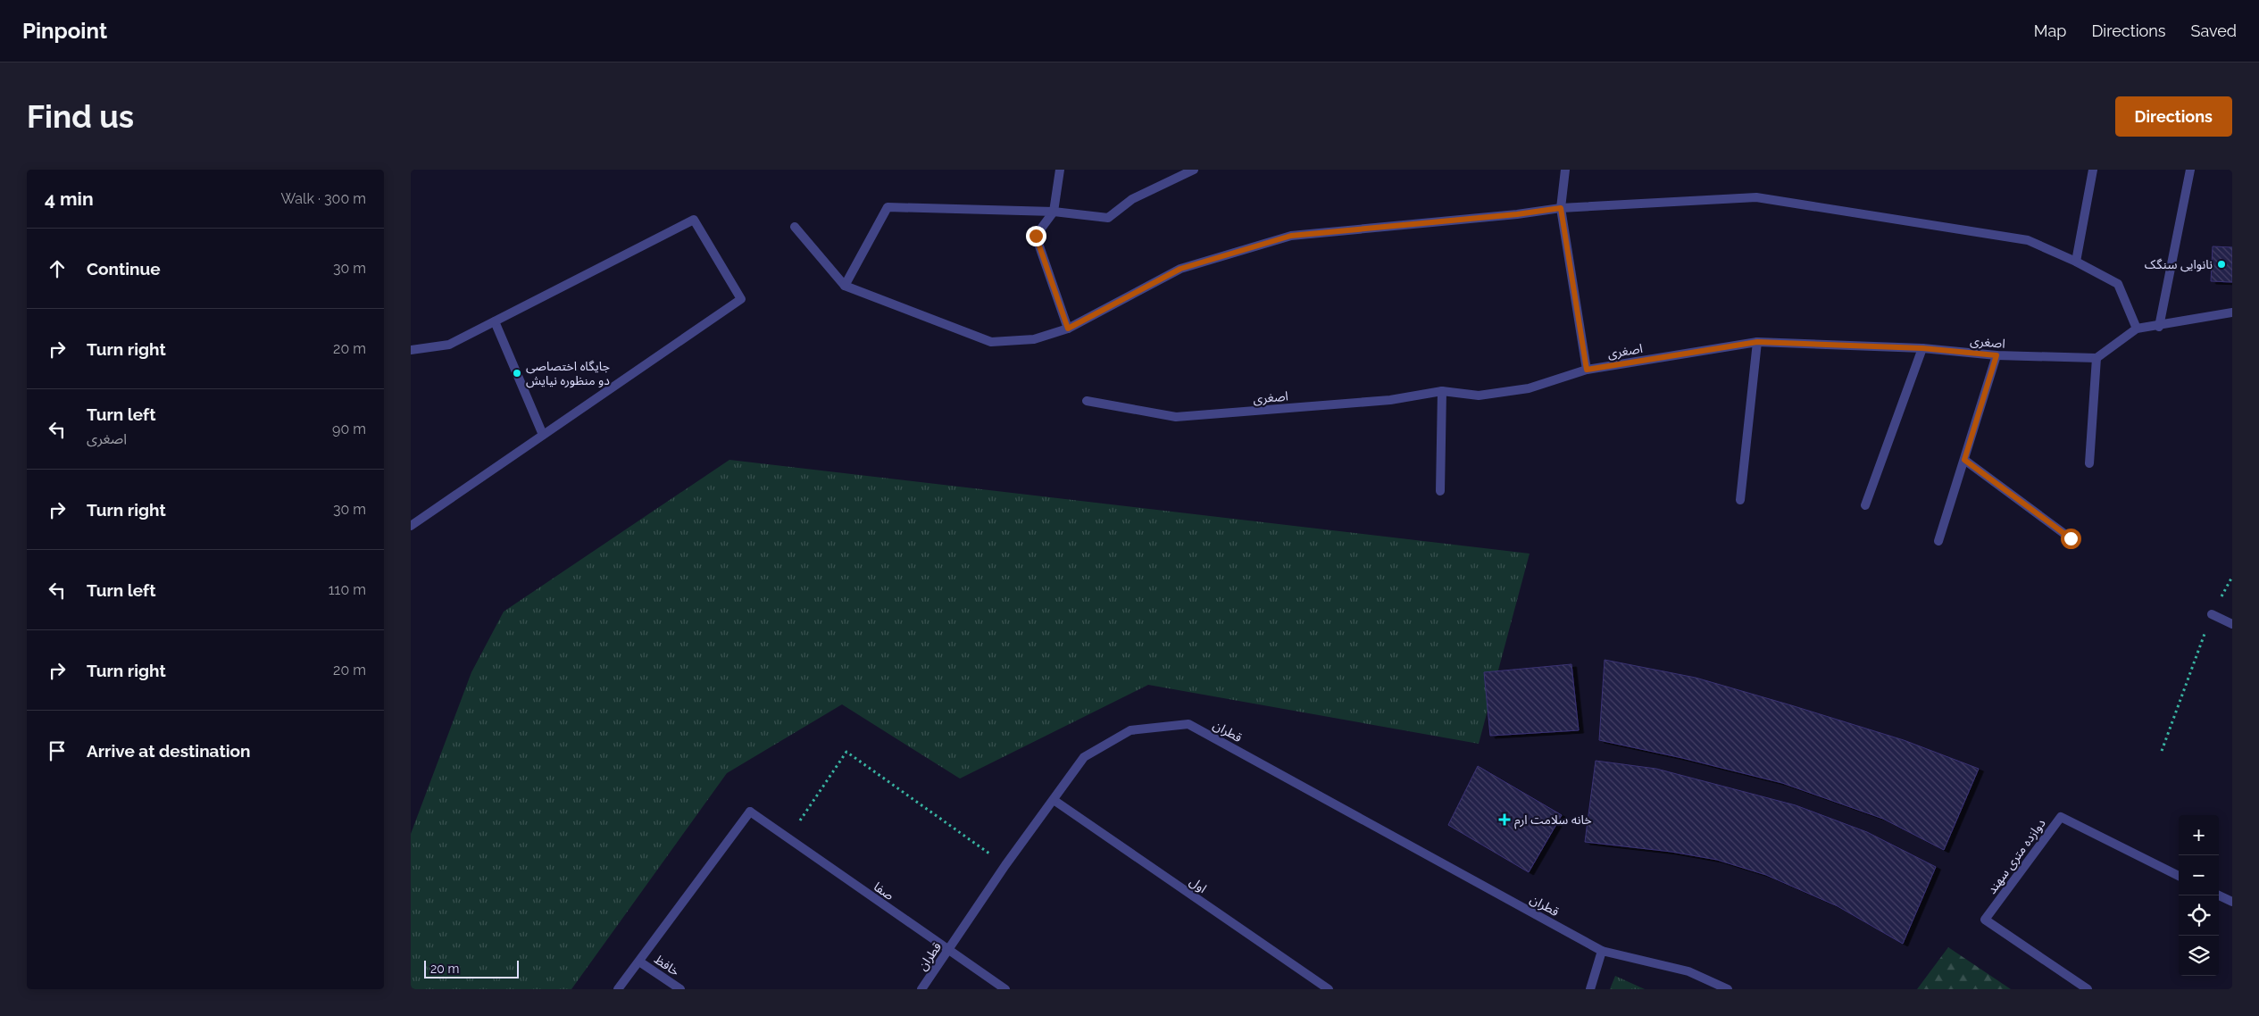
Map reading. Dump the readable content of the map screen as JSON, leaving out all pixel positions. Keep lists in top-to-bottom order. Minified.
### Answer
{"streets":{"street":["اصغری","قطران","دوازده متری سهند","اول","صفا","خافظ"]},"crossings":[["قطران","اول"],["قطران","صفا"],["صفا","خافظ"]],"places":{"other":["نانوایی سنگک","جایگاه اختصاصی دو منظوره نیایش"],"health":["خانه سلامت ارم"]},"scale_bar":"20 m","page":{"header":"Pinpoint","nav":["Map","Directions","Saved"],"buttons":"Directions","title":"Find us","heading":["4 min","Walk · 300 m"],"list":[["Continue","30 m"],["Turn right","20 m"],["Turn left","اصغری","90 m"],["Turn right","30 m"],["Turn left","110 m"],["Turn right","20 m"],"Arrive at destination"],"map_buttons":["+","−"],"scale":"20 m"}}
